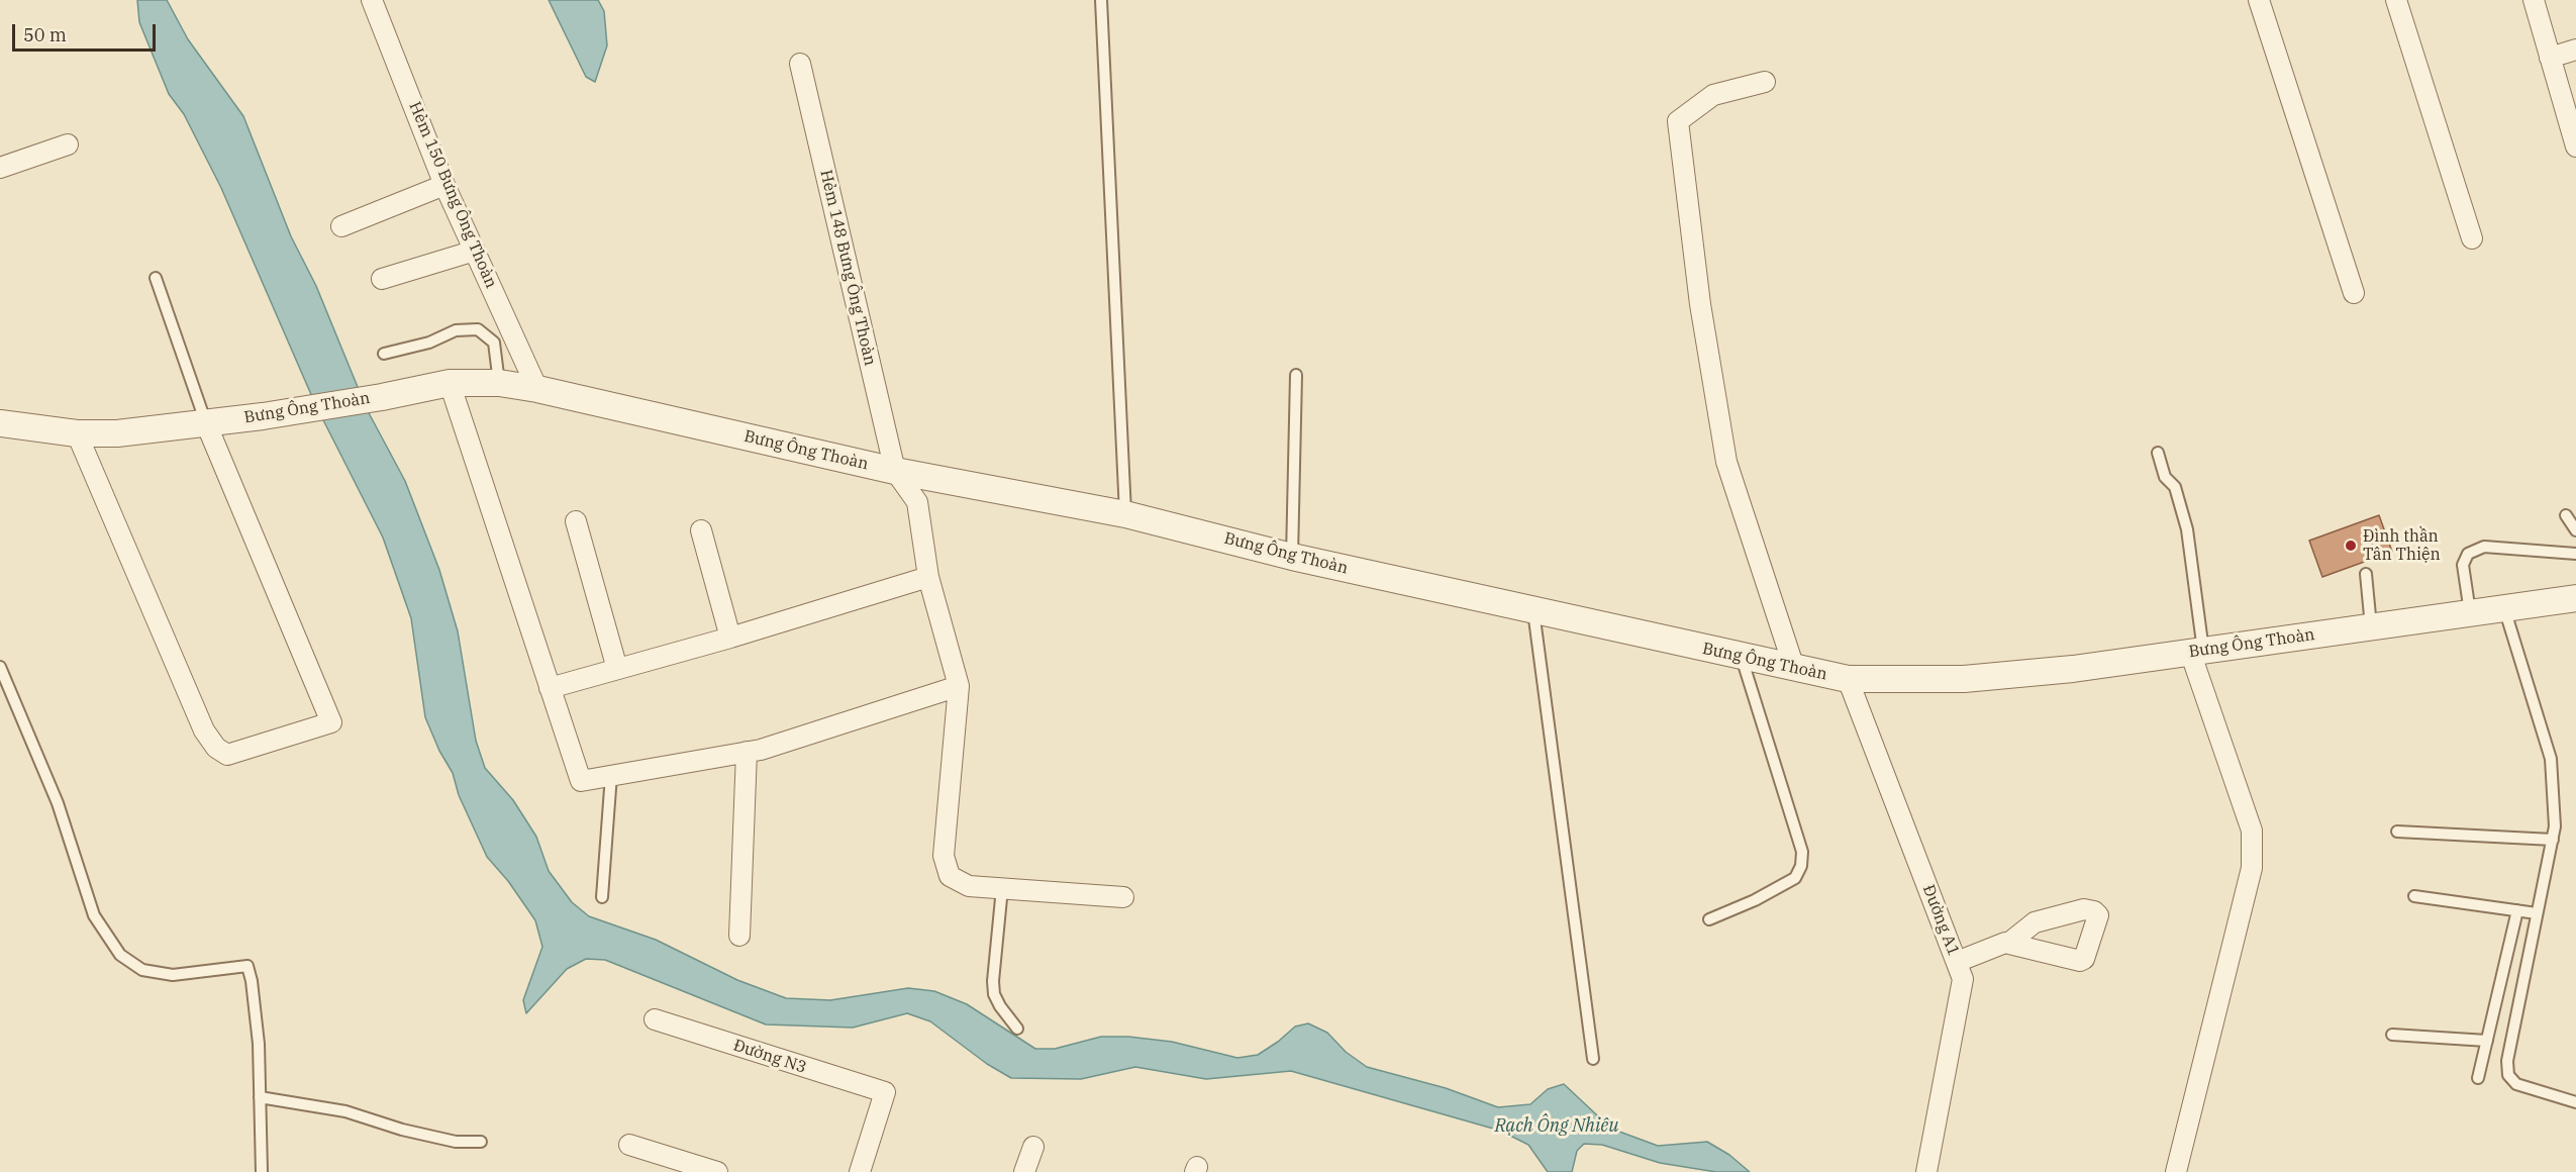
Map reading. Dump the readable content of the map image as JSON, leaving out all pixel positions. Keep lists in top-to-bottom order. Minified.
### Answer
{"streets":{"street":["Hẻm 150 Bưng Ông Thoàn","Hẻm 148 Bưng Ông Thoàn","Bưng Ông Thoàn","Đường A1","Đường N3"]},"crossings":[["Hẻm 150 Bưng Ông Thoàn","Bưng Ông Thoàn"],["Hẻm 148 Bưng Ông Thoàn","Bưng Ông Thoàn"],["Bưng Ông Thoàn","Đường A1"]],"water":["Rạch Ông Nhiêu"],"places":["Đình thần Tân Thiện"],"scale_bar":"50 m"}
